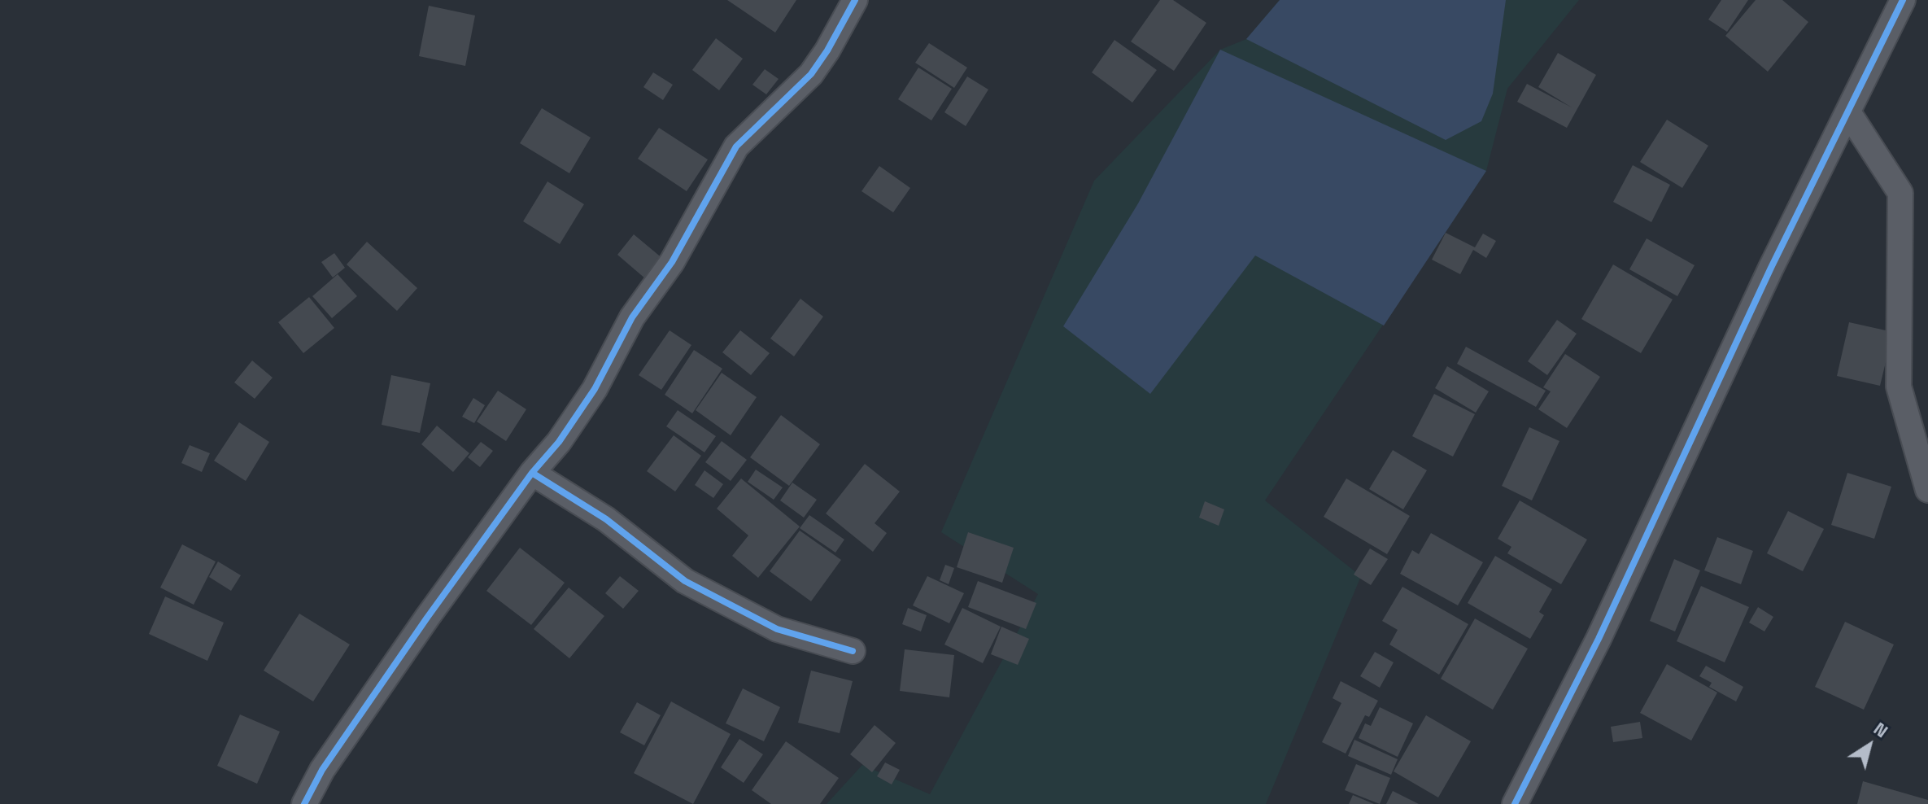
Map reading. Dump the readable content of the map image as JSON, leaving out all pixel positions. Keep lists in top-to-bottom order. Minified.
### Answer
{"north":"top right"}
